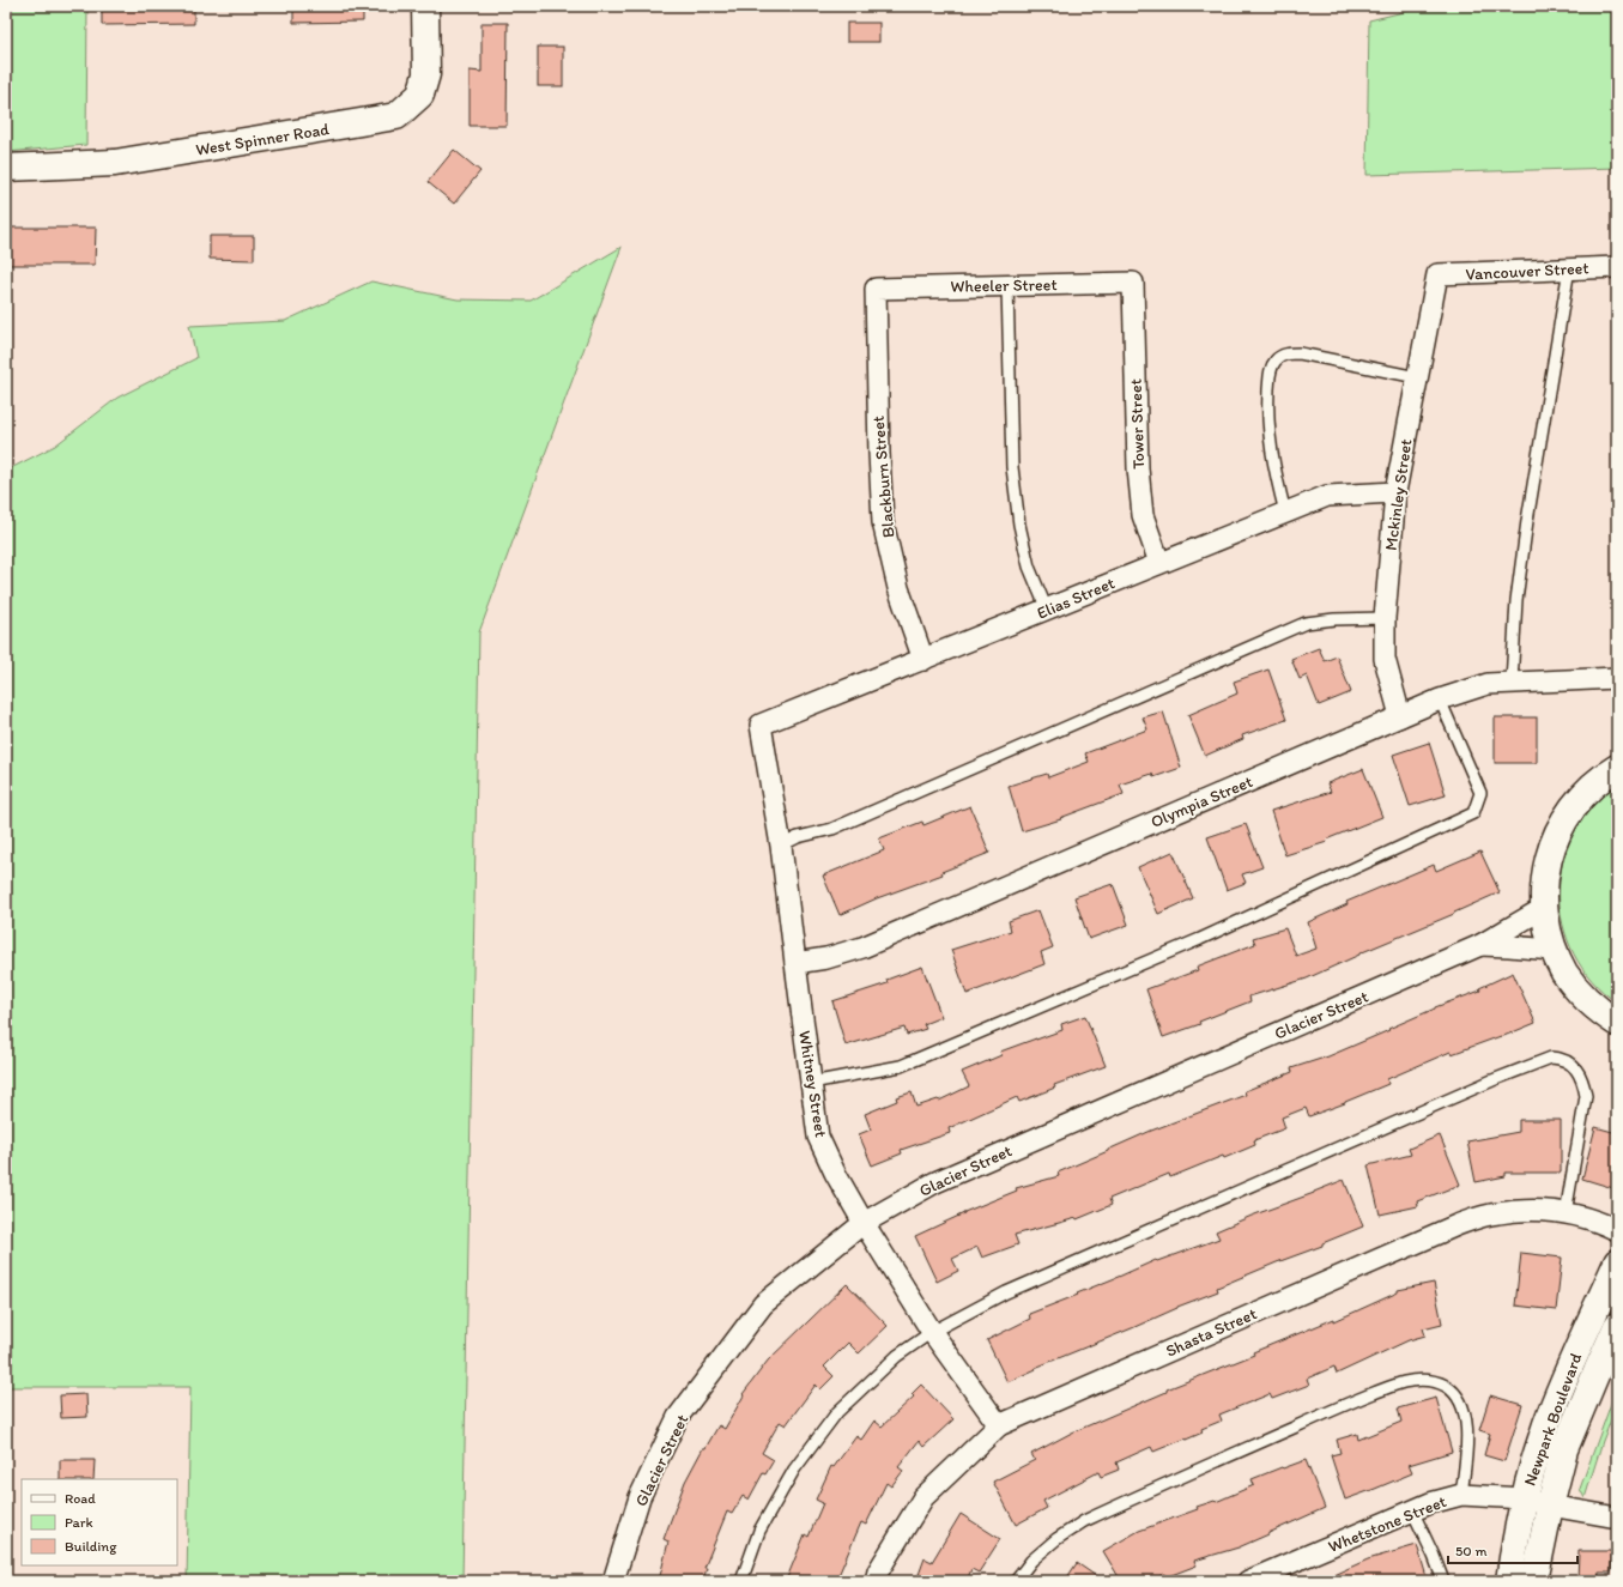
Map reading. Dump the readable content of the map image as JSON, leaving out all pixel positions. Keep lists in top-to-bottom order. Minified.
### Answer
{"streets":{"street":["West Spinner Road","Vancouver Street","Wheeler Street","Tower Street","Blackburn Street","Mckinley Street","Elias Street","Olympia Street","Glacier Street","Whitney Street","Shasta Street","Newpark Boulevard","Whetstone Street"]},"crossings":[["Vancouver Street","Mckinley Street"],["Wheeler Street","Tower Street"],["Wheeler Street","Blackburn Street"],["Tower Street","Elias Street"],["Blackburn Street","Elias Street"],["Mckinley Street","Elias Street"],["Mckinley Street","Olympia Street"],["Elias Street","Whitney Street"],["Olympia Street","Whitney Street"],["Glacier Street","Whitney Street"],["Whitney Street","Shasta Street"],["Newpark Boulevard","Whetstone Street"]],"legend":["Road","Park","Building"],"scale_bar":"50 m"}
